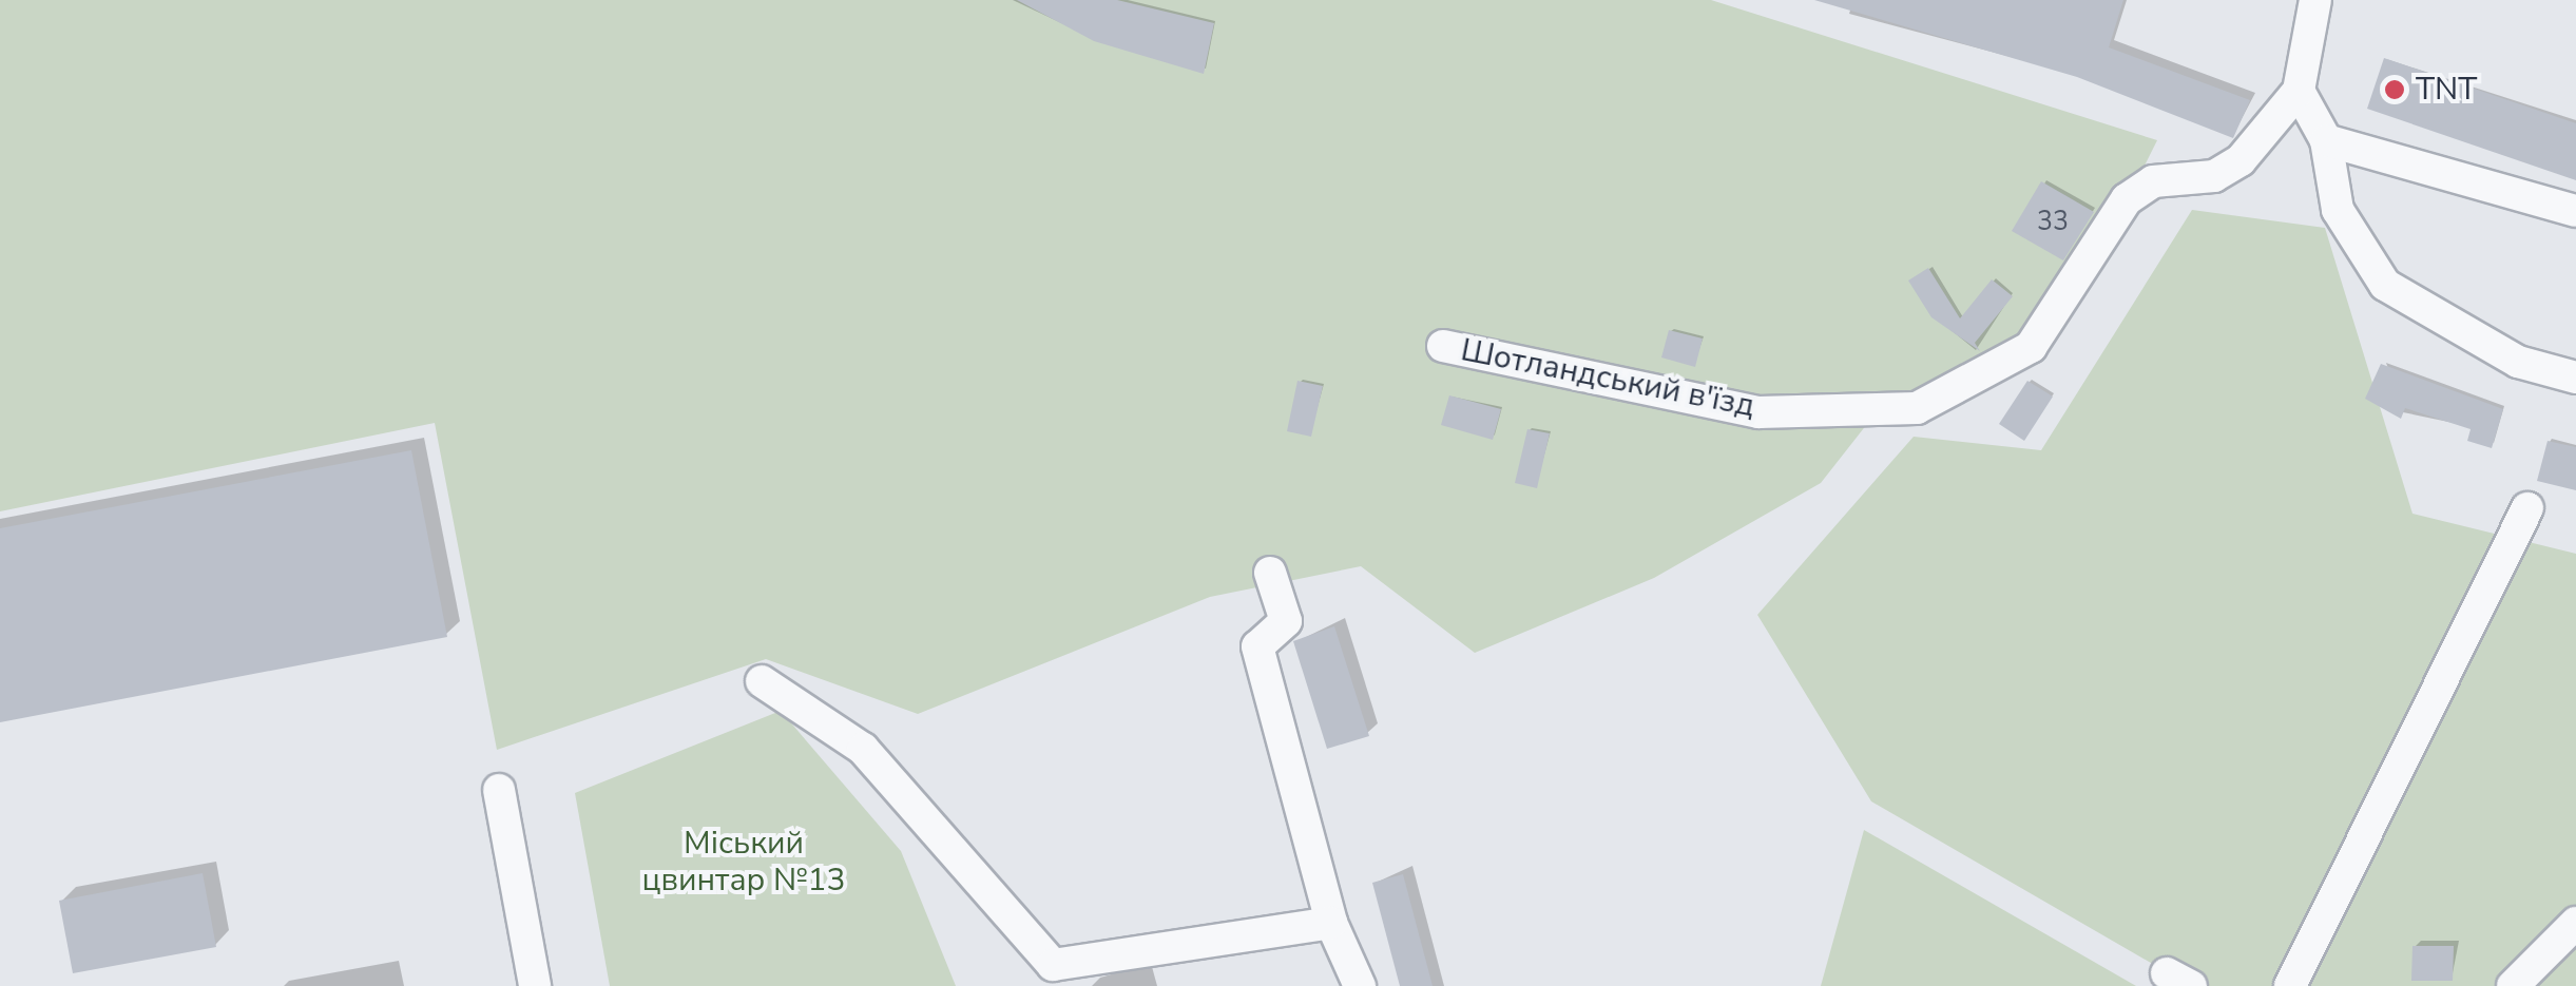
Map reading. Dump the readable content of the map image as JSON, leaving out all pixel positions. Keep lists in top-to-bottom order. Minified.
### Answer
{"streets":{"street":["Шотландський в'їзд"]},"parks":["Міський цвинтар №13"],"places":["TNT"],"house_numbers":["33"]}
